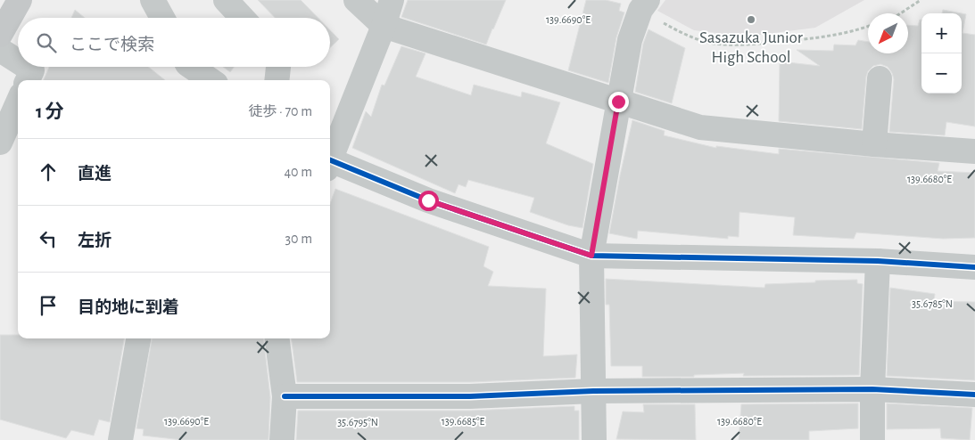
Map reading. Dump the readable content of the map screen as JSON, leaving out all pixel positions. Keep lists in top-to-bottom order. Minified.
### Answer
{"places":["Sasazuka Junior High School"],"north":"bottom left","page":{"map_buttons":["+","−"],"search":"ここで検索","heading":["1 分","徒歩 · 70 m"],"list":[["直進","40 m"],["左折","30 m"],"目的地に到着"]},"coordinates":["139.6690°E","139.6680°E","35.6785°N","139.6685°E","35.6795°N"]}
